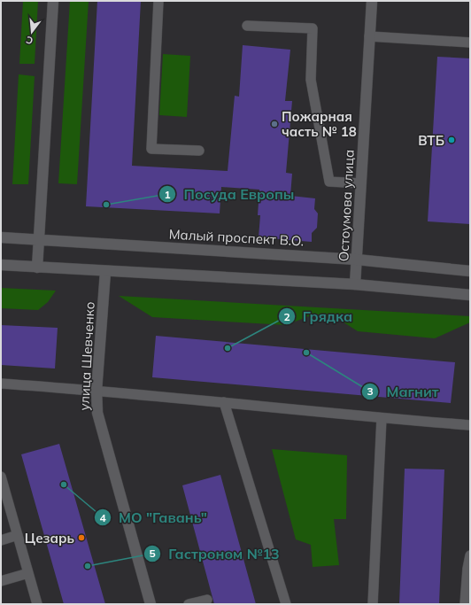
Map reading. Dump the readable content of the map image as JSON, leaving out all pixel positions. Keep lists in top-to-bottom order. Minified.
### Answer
{"streets":{"main road":["Остоумова улица","Малый проспект В.О.","улица Шевченко"]},"crossings":[["Остоумова улица","Малый проспект В.О."]],"places":["Пожарная часть № 18","ВТБ","Посуда Европы","Грядка","Магнит","МО \"Гавань\"","Цезарь","Гастроном №13"],"north":"bottom"}
